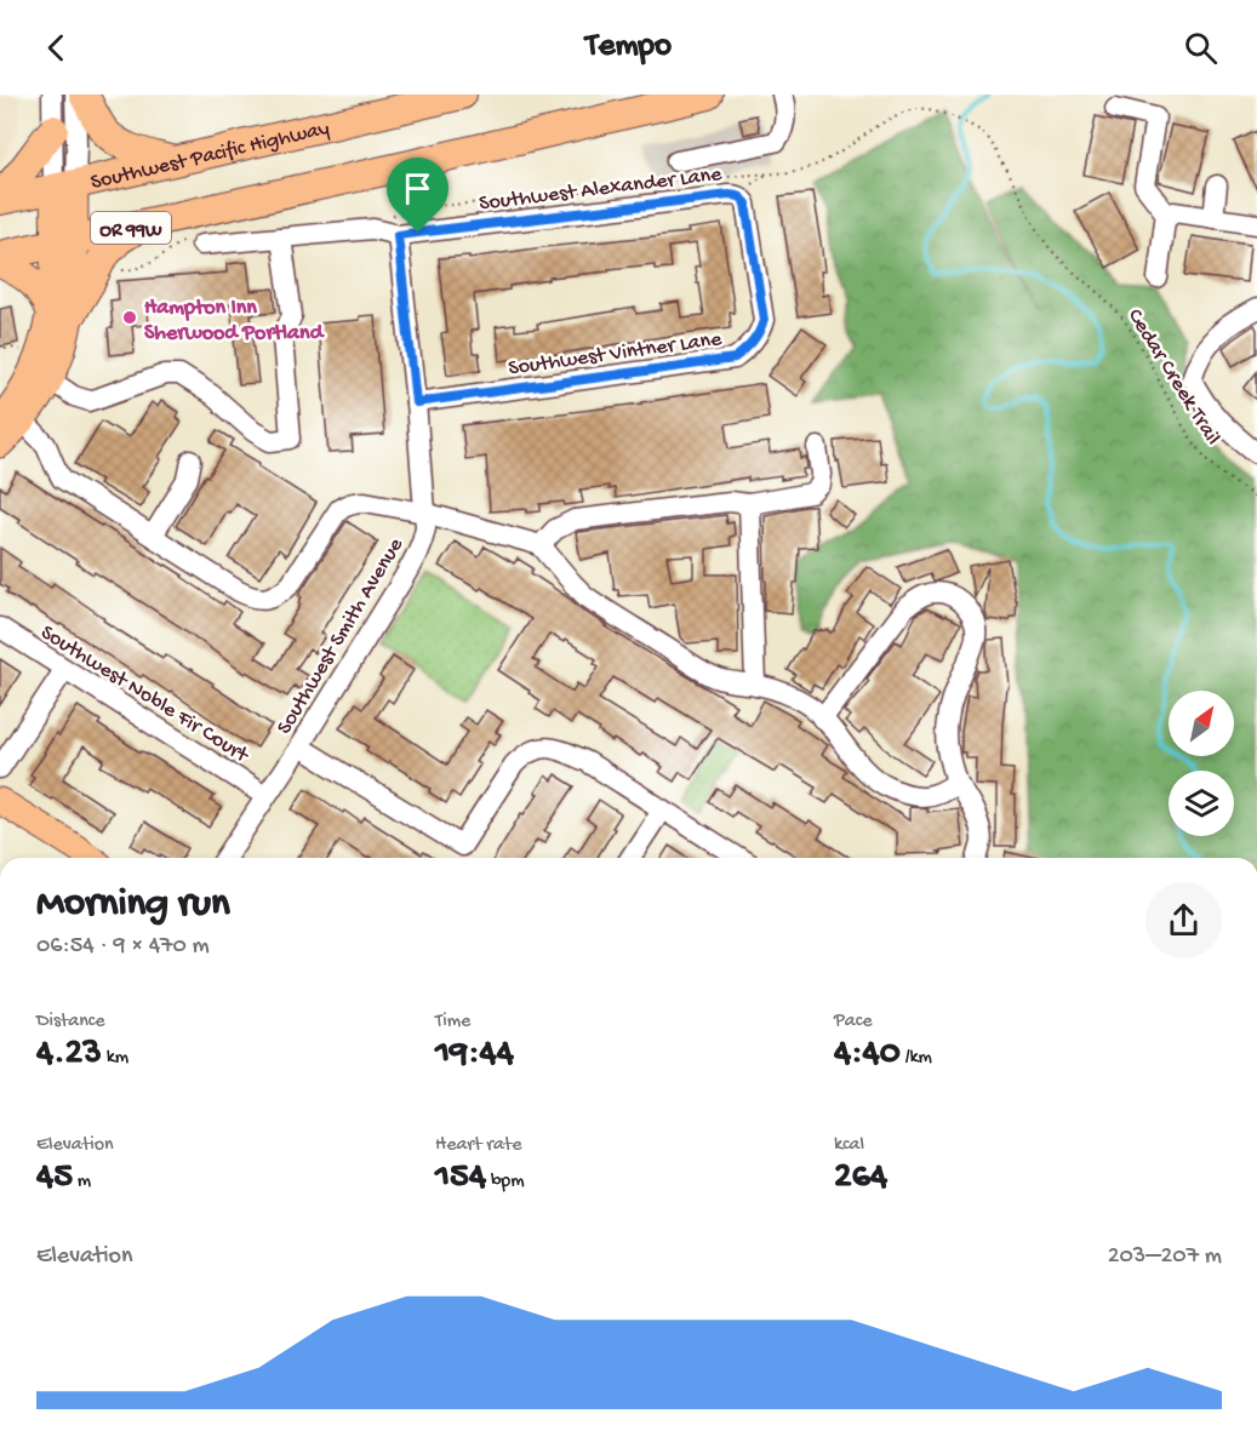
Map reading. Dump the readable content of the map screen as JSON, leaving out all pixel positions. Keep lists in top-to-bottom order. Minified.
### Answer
{"streets":{"highway":["Southwest Pacific Highway","OR 99W"],"street":["Southwest Alexander Lane","Southwest Vintner Lane","Southwest Smith Avenue","Southwest Noble Fir Court"],"path":["Cedar Creek Trail"]},"crossings":[["Southwest Alexander Lane","Southwest Vintner Lane"],["Southwest Alexander Lane","Southwest Smith Avenue"],["Southwest Vintner Lane","Southwest Smith Avenue"],["Southwest Smith Avenue","Southwest Noble Fir Court"]],"places":["Hampton Inn Sherwood Portland"],"north":"top right","page":{"header":"Tempo","heading":["Morning run","06:54 · 9 × 470 m"],"stats":[["Distance","4.23 km"],["Time","19:44"],["Pace","4:40 /km"],["Elevation","45 m"],["Heart rate","154 bpm"],["kcal","264"]],"chart":["Elevation","203–207 m"]}}
